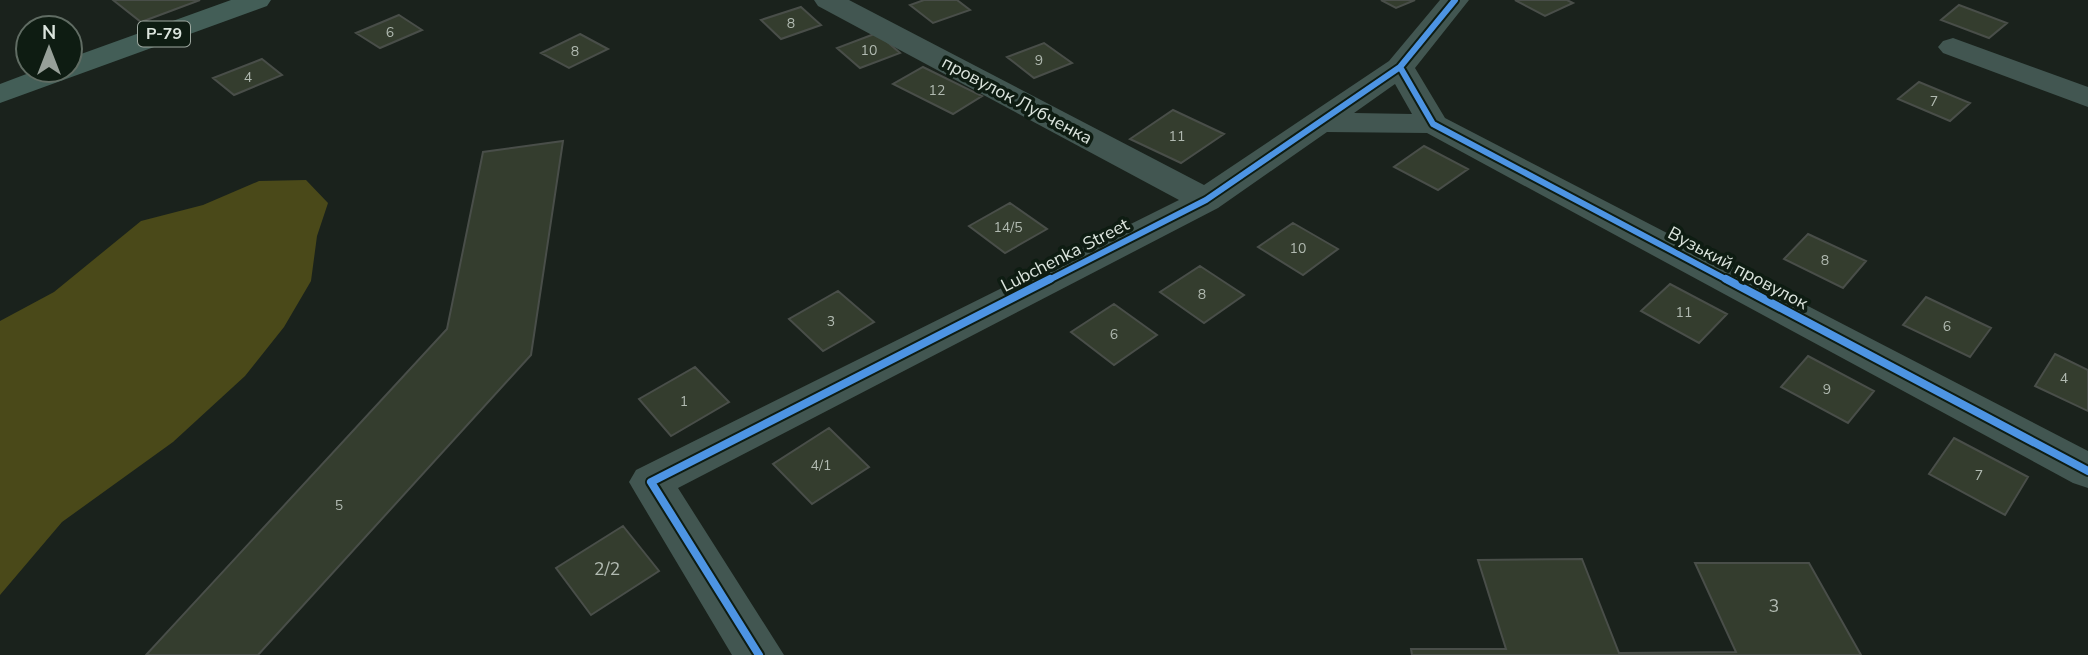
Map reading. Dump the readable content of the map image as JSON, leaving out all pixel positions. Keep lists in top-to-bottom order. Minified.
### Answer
{"streets":{"main road":["Р-79"],"street":["провулок Лубченка","Lubchenka Street","Вузький провулок"]},"crossings":[["провулок Лубченка","Lubchenka Street"]],"house_numbers":["8","6","10","8","9","4","12","7","11","14/5","10","8","8","11","3","6","6","4","9","1","4/1","7","5","2/2","3"],"north":"top"}
